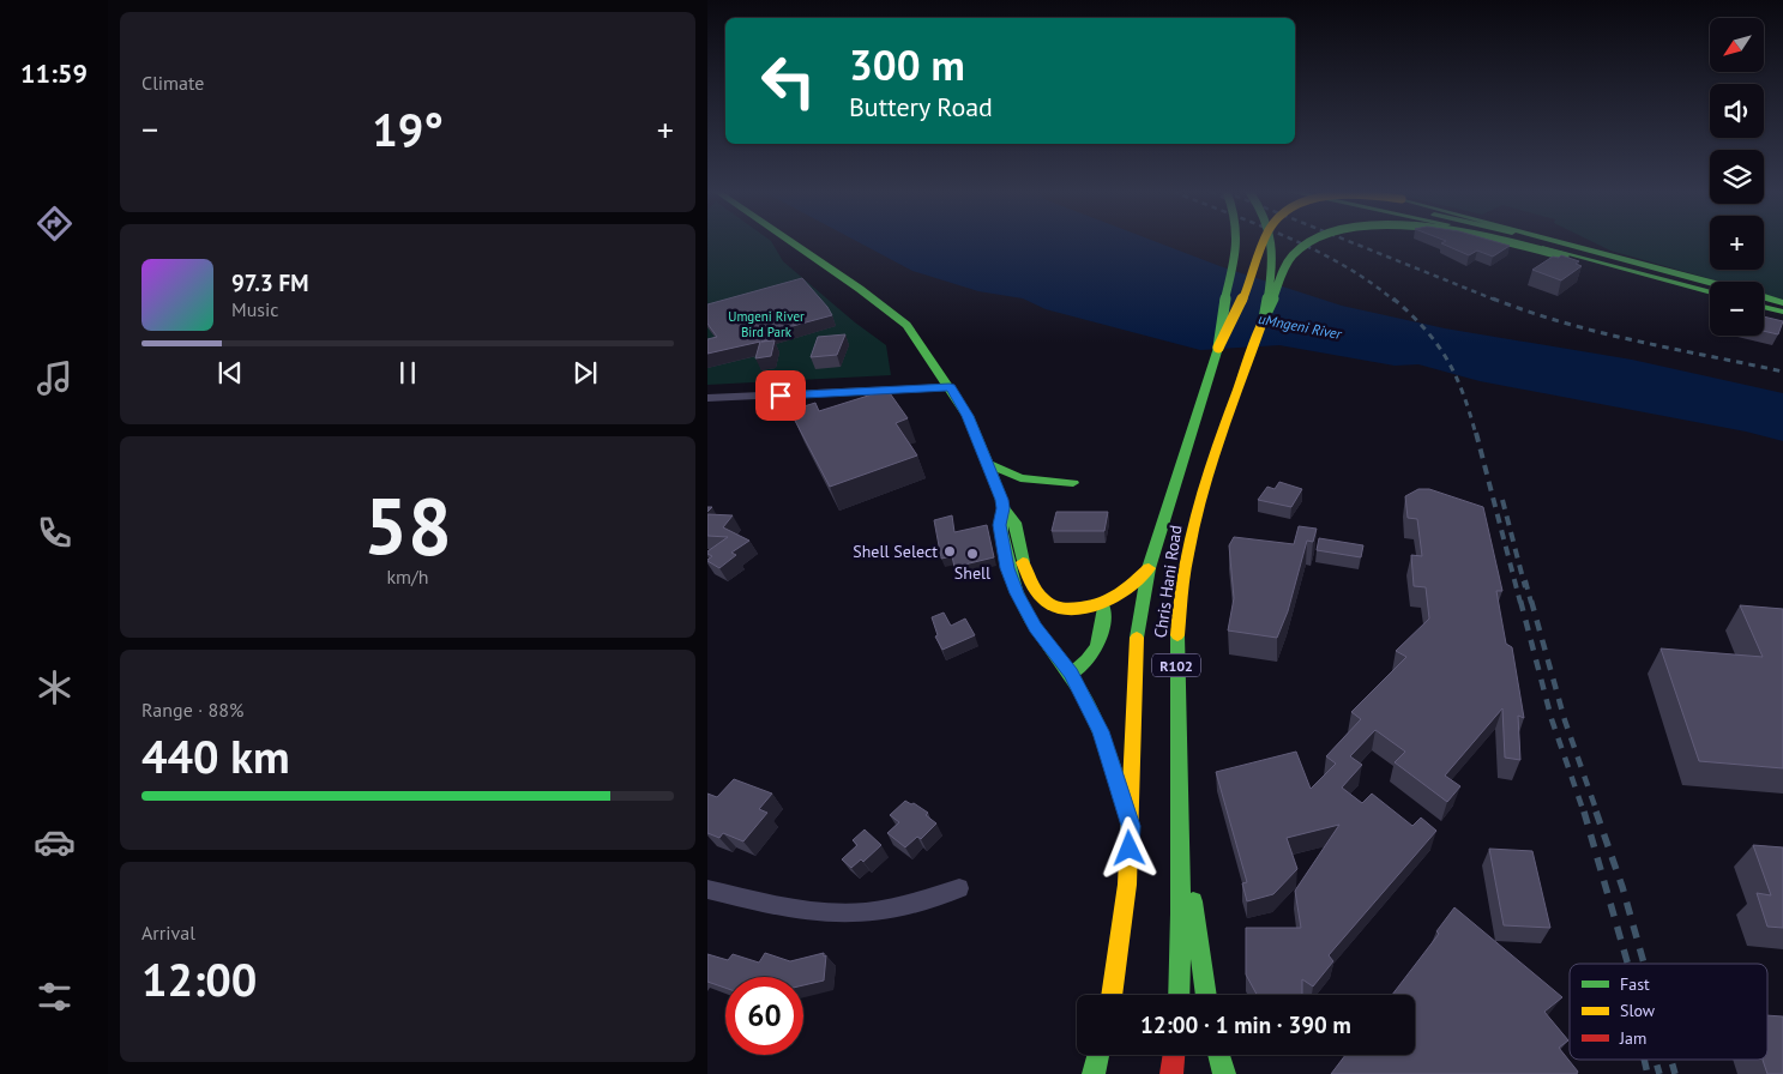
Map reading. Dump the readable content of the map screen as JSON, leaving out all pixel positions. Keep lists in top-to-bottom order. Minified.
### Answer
{"streets":{"main road":["Chris Hani Road","R102"]},"water":["uMngeni River"],"parks":["Umgeni River Bird Park"],"places":["Shell Select","Shell"],"legend":["Fast","Slow","Jam"],"north":"bottom left","page":{"tabs":"11:59","tile":["Climate",["58","km/h"],["Range · 88%","440 km"],["Arrival","12:00"]],"map_buttons":["+","−"],"turn":["300 m","Buttery Road"],"heat":["−","19°","+"],"song":["97.3 FM","Music"],"limit":"60","trip":"12:00 · 1 min · 390 m"}}
